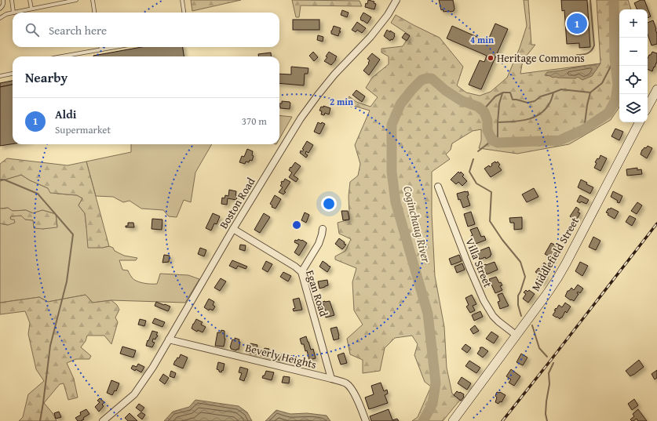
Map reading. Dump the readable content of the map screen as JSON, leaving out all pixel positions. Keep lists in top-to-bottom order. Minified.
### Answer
{"streets":{"main road":["Middlefield Street"],"street":["Boston Road","Villa Street","Egan Road","Beverly Heights"]},"crossings":[["Boston Road","Egan Road"],["Boston Road","Beverly Heights"],["Middlefield Street","Villa Street"],["Egan Road","Beverly Heights"]],"water":["Coginchaug River"],"places":["Heritage Commons"],"page":{"map_buttons":["+","−"],"pins":"1","search":"Search here","heading":"Nearby","list":[{"mark":"1","name":"Aldi","note":"Supermarket","value":"370 m"}]},"rings":["4 min","2 min"]}
